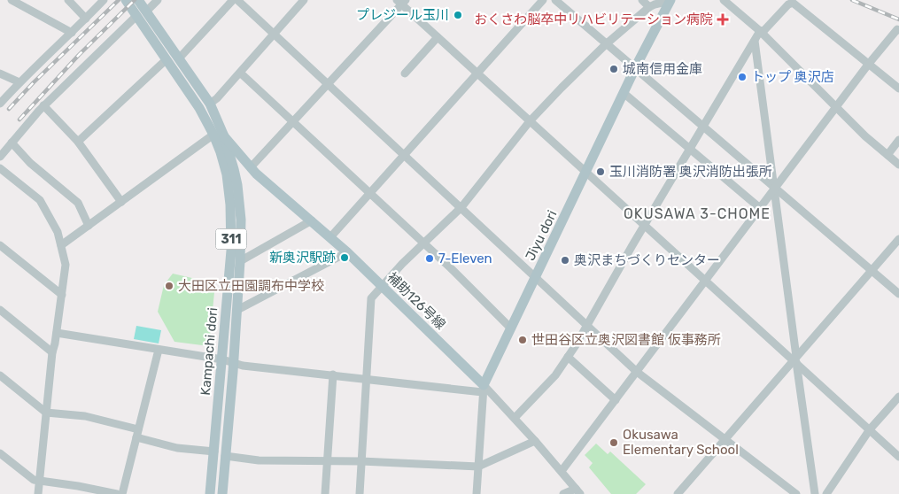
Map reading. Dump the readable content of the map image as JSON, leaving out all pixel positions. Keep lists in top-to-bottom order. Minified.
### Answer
{"streets":{"main road":["Jiyu dori","311","補助126号線","Kampachi dori"]},"crossings":[["Jiyu dori","補助126号線"],["補助126号線","Kampachi dori"]],"districts":["OKUSAWA 3-CHOME"],"places":{"other":["プレジール玉川","城南信用金庫","トップ 奥沢店","玉川消防署 奥沢消防出張所","新奥沢駅跡","7-Eleven","奥沢まちづくりセンター","大田区立田園調布中学校","世田谷区立奥沢図書館 仮事務所","Okusawa Elementary School"],"health":["おくさわ脳卒中リハビリテーション病院"]}}
